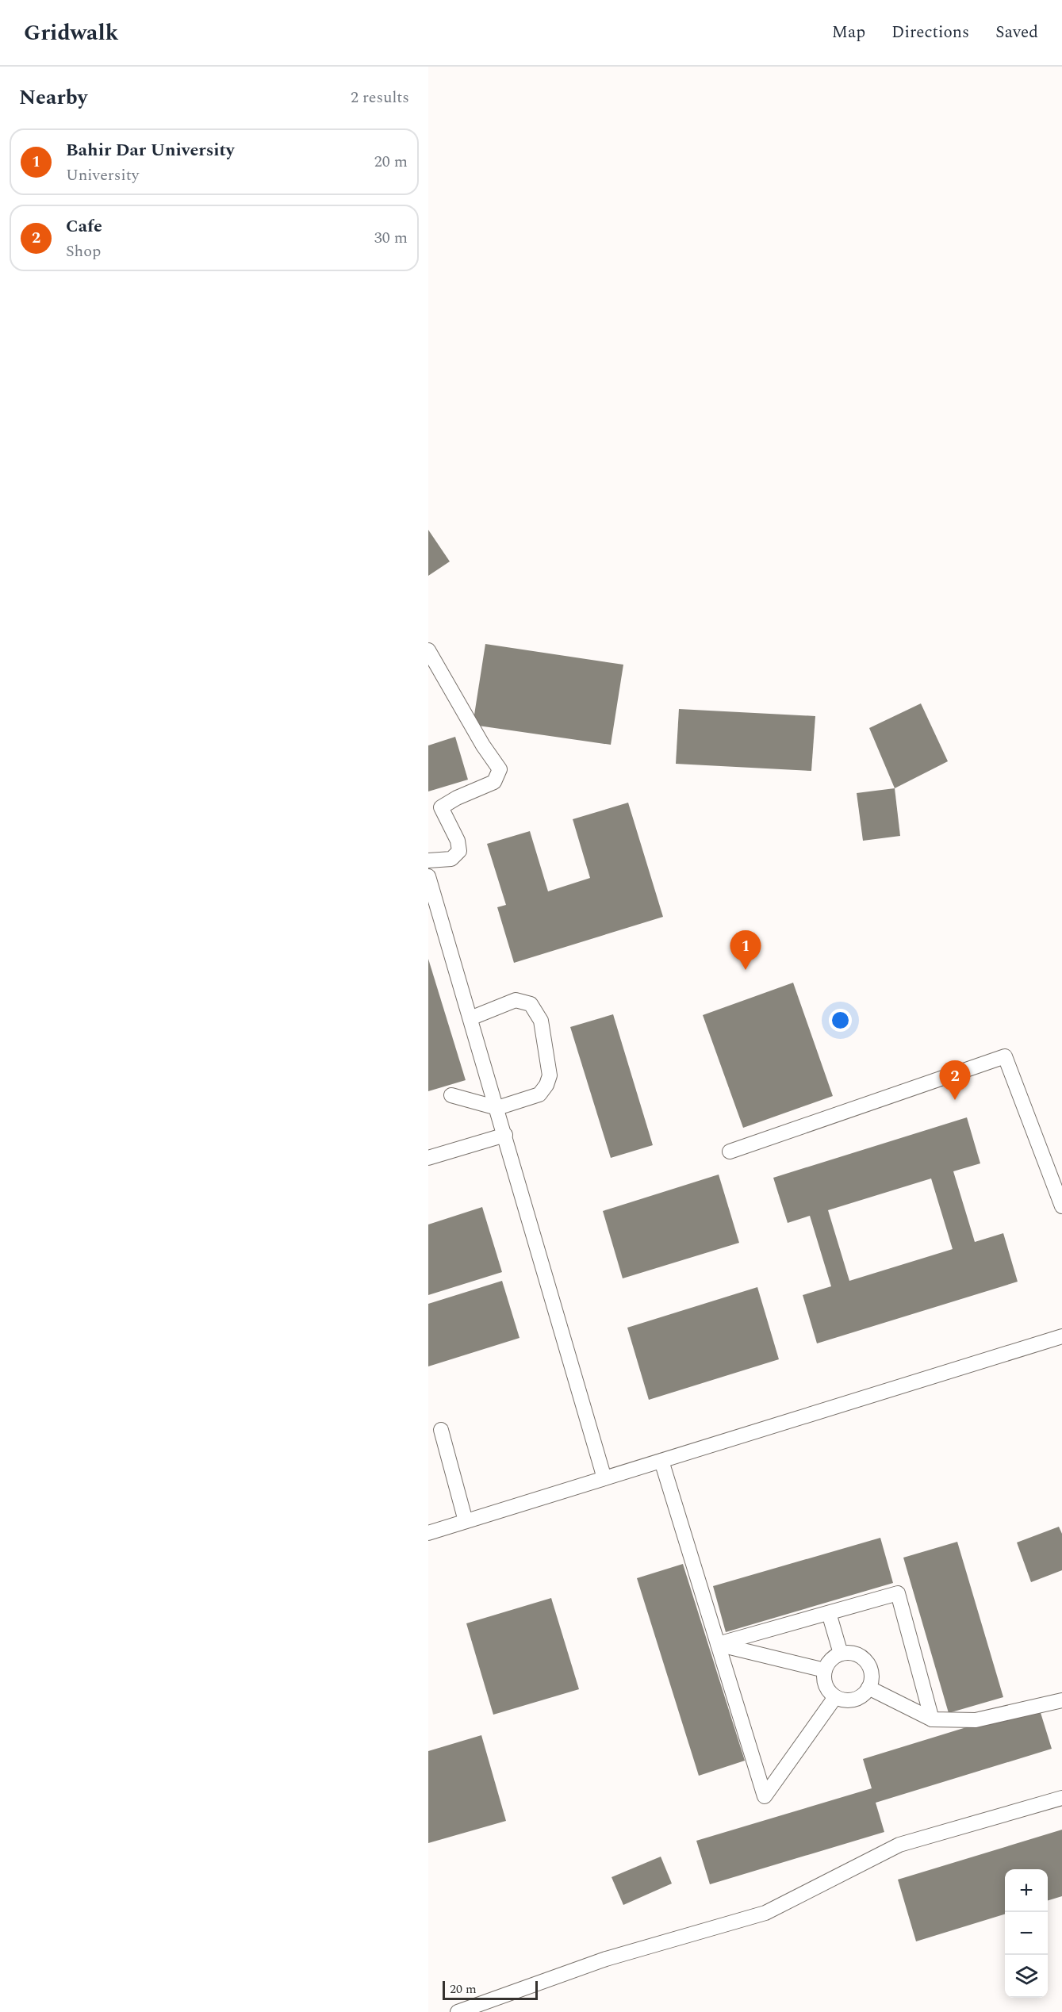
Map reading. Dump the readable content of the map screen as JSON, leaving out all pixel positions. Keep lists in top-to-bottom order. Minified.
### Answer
{"scale_bar":"20 m","page":{"header":"Gridwalk","nav":["Map","Directions","Saved"],"heading":["Nearby","2 results"],"list":[{"mark":"1","name":"Bahir Dar University","note":"University","value":"20 m"},{"mark":"2","name":"Cafe","note":"Shop","value":"30 m"}],"pins":["1","2"],"map_buttons":["+","−"],"scale":"20 m"}}
